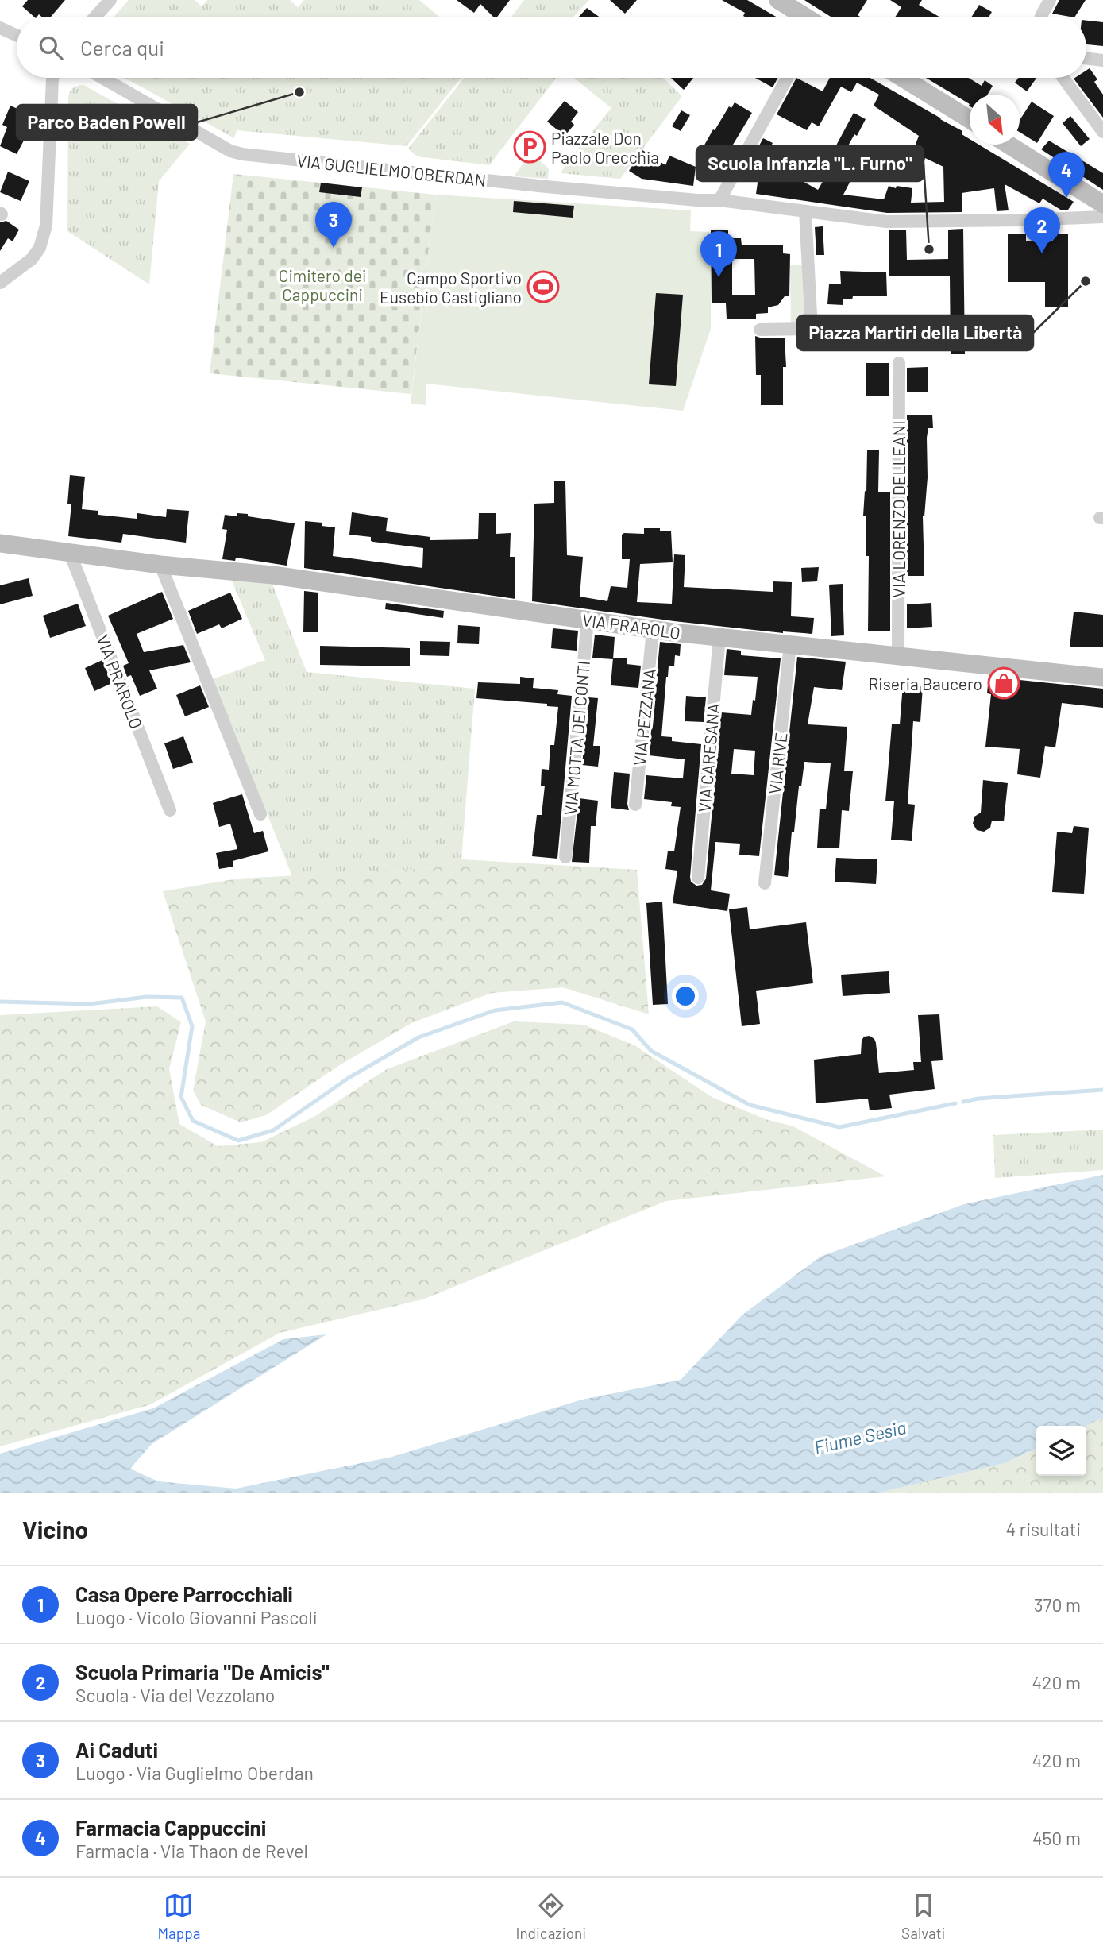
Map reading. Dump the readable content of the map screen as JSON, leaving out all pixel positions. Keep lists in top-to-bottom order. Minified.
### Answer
{"streets":{"street":["VIA GUGLIELMO OBERDAN","VIA LORENZO DELLEANI","VIA PRAROLO","VIA PEZZANA","VIA MOTTA DEI CONTI","VIA CARESANA","VIA RIVE"]},"crossings":[["VIA LORENZO DELLEANI","VIA PRAROLO"],["VIA PRAROLO","VIA PEZZANA"],["VIA PRAROLO","VIA MOTTA DEI CONTI"],["VIA PRAROLO","VIA CARESANA"],["VIA PRAROLO","VIA RIVE"]],"water":["Fiume Sesia"],"parks":["Cimitero dei Cappuccini"],"places":{"other":["Parco Baden Powell","Scuola Infanzia \"L. Furno\"","Piazza Martiri della Libertà"],"parking":["Piazzale Don Paolo Orecchia"],"sports":["Campo Sportivo Eusebio Castigliano"],"shop":["Riseria Baucero"]},"north":"bottom right","page":{"search":"Cerca qui","pins":["4","3","2","1"],"heading":["Vicino","4 risultati"],"list":[{"mark":"1","name":"Casa Opere Parrocchiali","note":"Luogo · Vicolo Giovanni Pascoli","value":"370 m"},{"mark":"2","name":"Scuola Primaria \"De Amicis\"","note":"Scuola · Via del Vezzolano","value":"420 m"},{"mark":"3","name":"Ai Caduti","note":"Luogo · Via Guglielmo Oberdan","value":"420 m"},{"mark":"4","name":"Farmacia Cappuccini","note":"Farmacia · Via Thaon de Revel","value":"450 m"}],"nav":["Mappa","Indicazioni","Salvati"]}}
